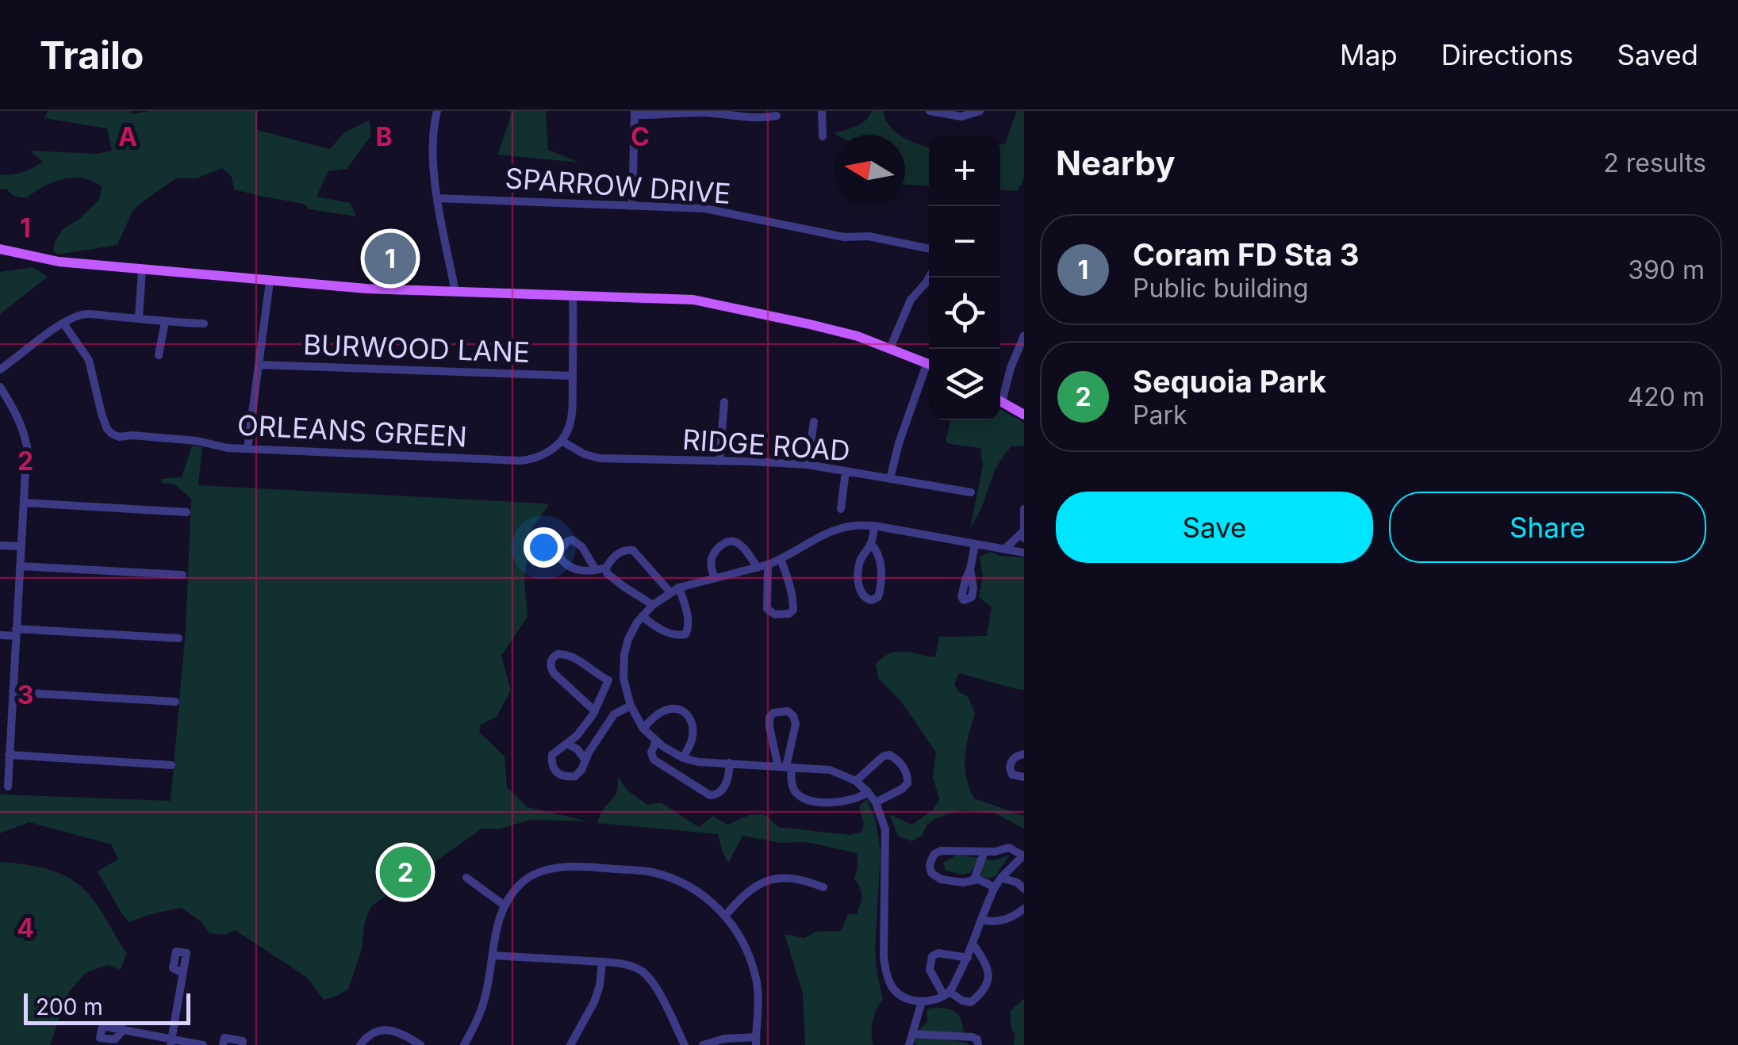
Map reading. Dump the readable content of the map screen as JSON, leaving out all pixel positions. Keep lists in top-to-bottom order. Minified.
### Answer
{"streets":{"street":["SPARROW DRIVE","BURWOOD LANE","ORLEANS GREEN","RIDGE ROAD"]},"crossings":[["ORLEANS GREEN","RIDGE ROAD"]],"scale_bar":"200 m","north":"left","page":{"header":"Trailo","nav":["Map","Directions","Saved"],"heading":["Nearby","2 results"],"map_buttons":["+","−"],"list":[{"mark":"1","name":"Coram FD Sta 3","note":"Public building","value":"390 m"},{"mark":"2","name":"Sequoia Park","note":"Park","value":"420 m"}],"pins":["1","2"],"buttons":["Save","Share"],"scale":"200 m"},"grid":{"columns":["A","B","C"],"rows":["1","2","3","4"]}}
